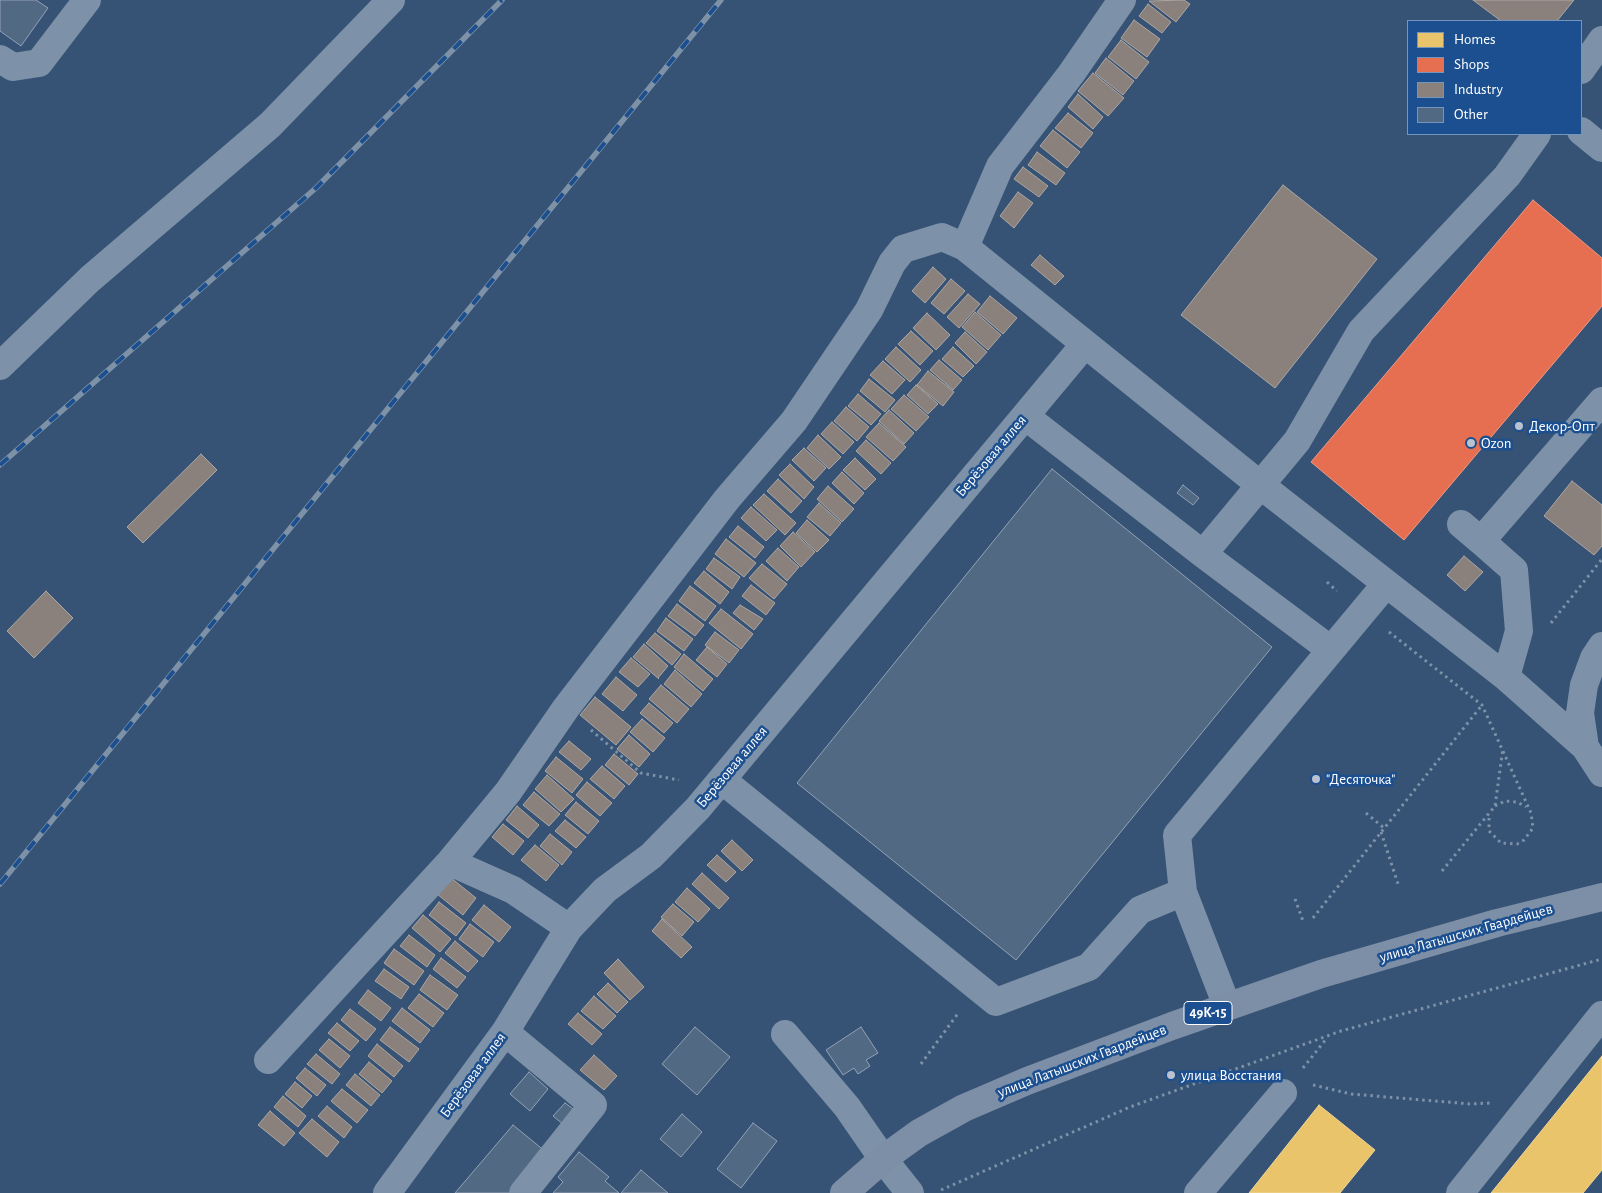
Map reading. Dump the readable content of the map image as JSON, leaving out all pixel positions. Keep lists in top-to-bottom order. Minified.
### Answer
{"streets":{"main road":["улица Латышских Гвардейцев","49К-15"],"street":["Берёзовая аллея"]},"places":["Декор-Опт","Ozon","\"Десяточка\"","улица Восстания"],"legend":["Homes","Shops","Industry","Other"]}
